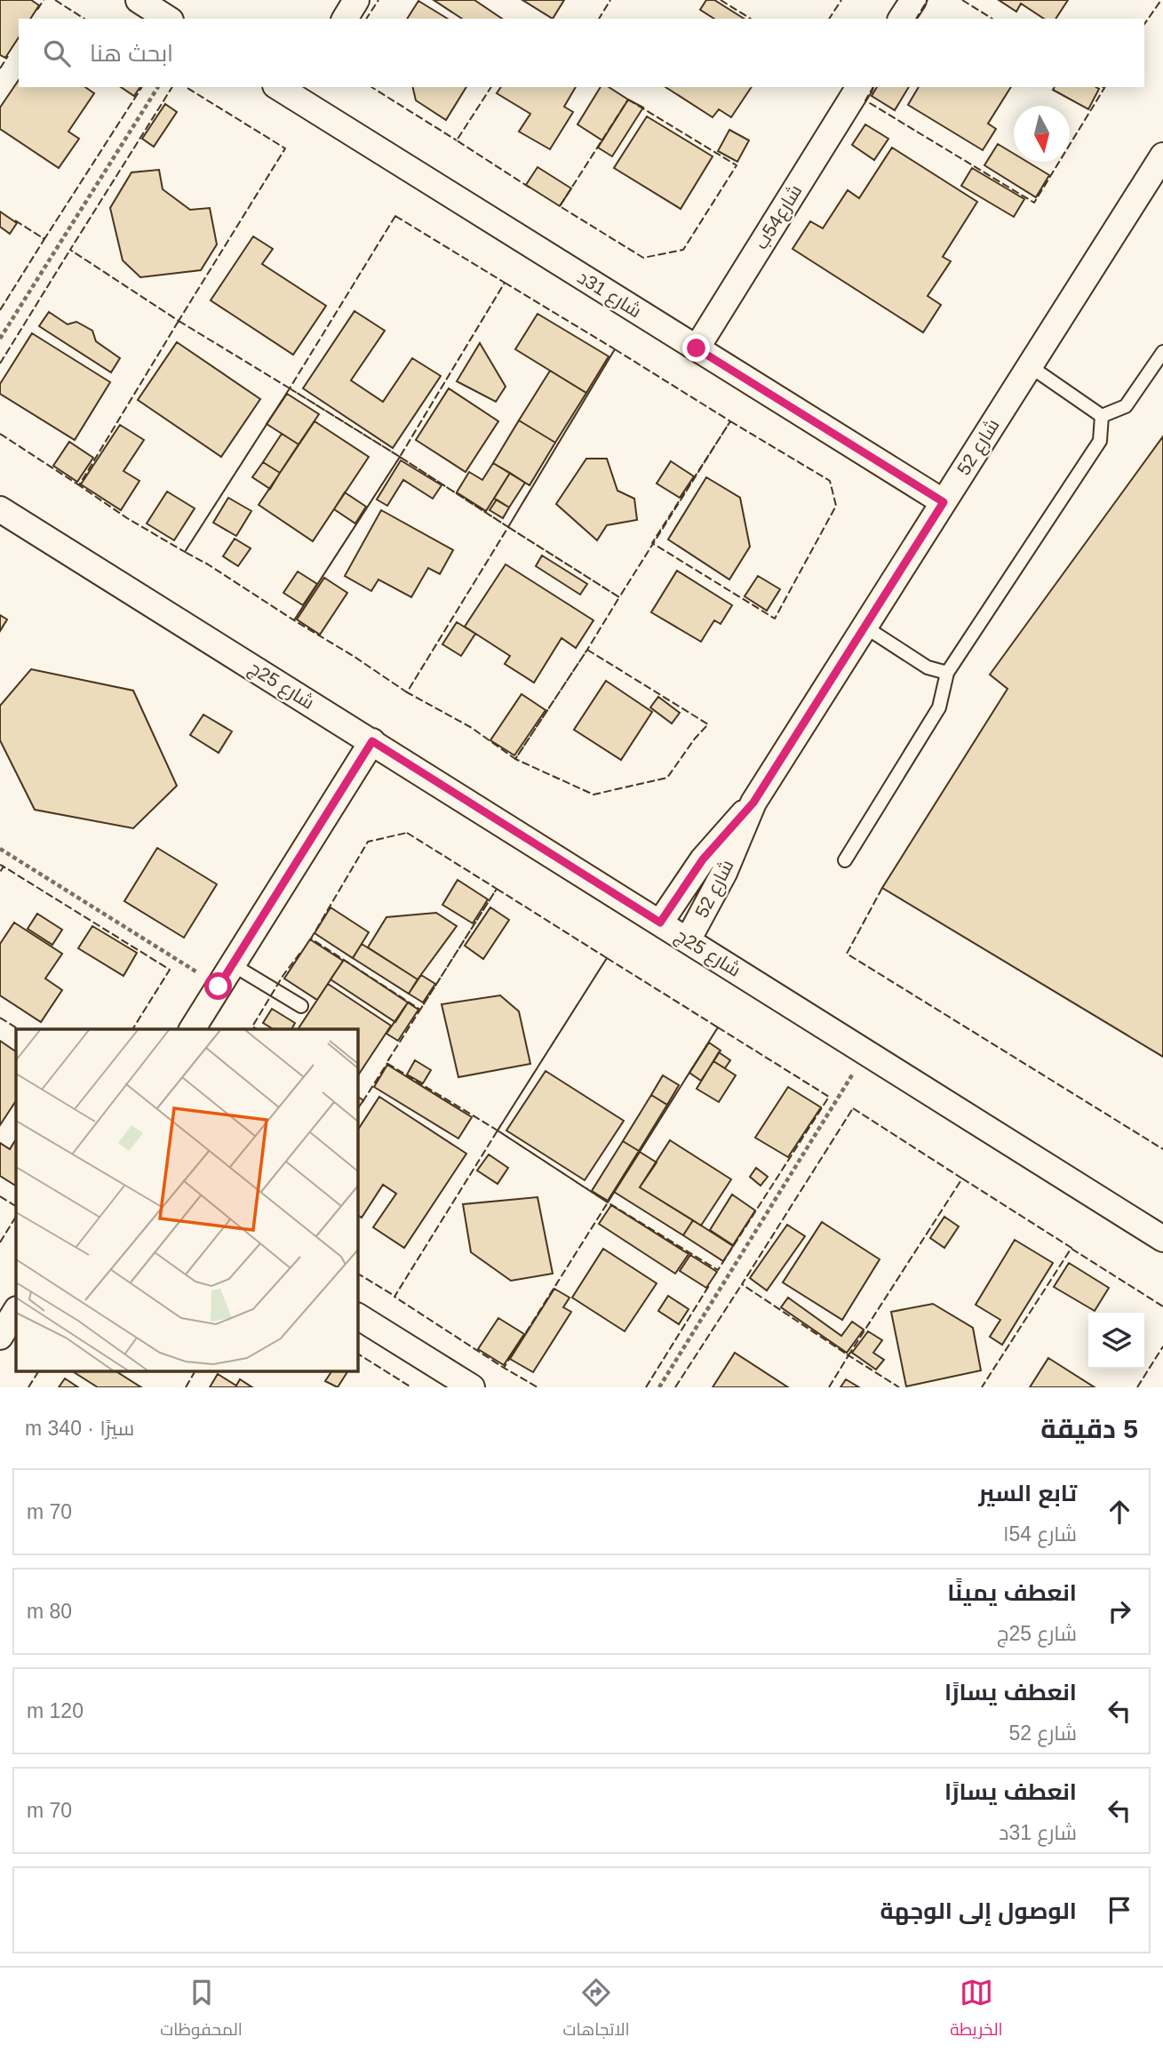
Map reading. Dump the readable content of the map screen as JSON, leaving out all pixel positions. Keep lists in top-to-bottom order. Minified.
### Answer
{"streets":{"street":["شارع54ب","شارع 31د","شارع 52","شارع 25ج"]},"crossings":[["شارع54ب","شارع 31د"],["شارع 31د","شارع 52"],["شارع 52","شارع 25ج"]],"north":"bottom","page":{"search":"ابحث هنا","heading":["5 دقيقة","سيرًا · 340 m"],"list":[["تابع السير","شارع 54ا","70 m"],["انعطف يمينًا","شارع 25ج","80 m"],["انعطف يسارًا","شارع 52","120 m"],["انعطف يسارًا","شارع 31د","70 m"],"الوصول إلى الوجهة"],"nav":["الخريطة","الاتجاهات","المحفوظات"]}}
